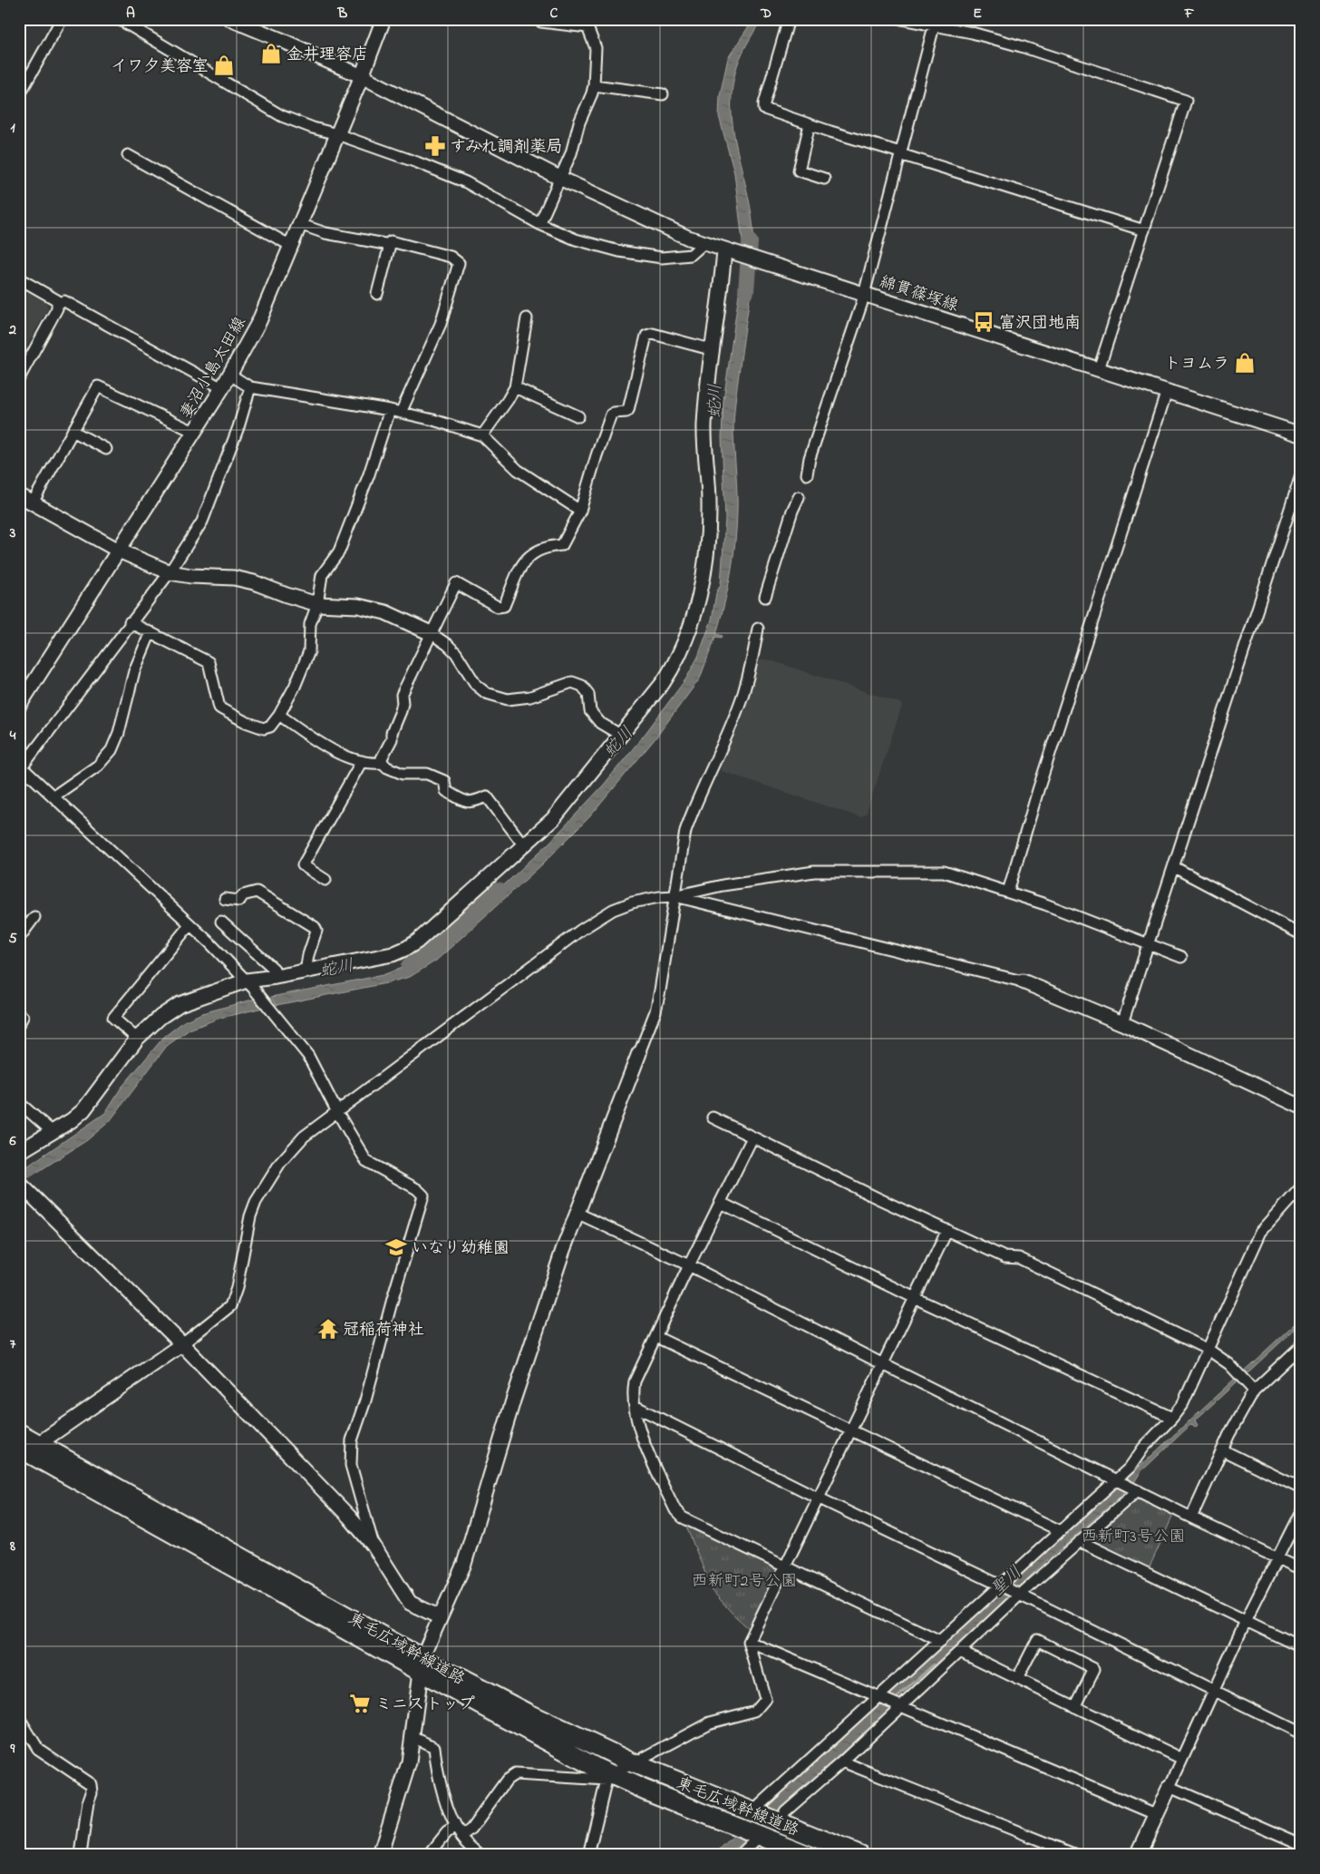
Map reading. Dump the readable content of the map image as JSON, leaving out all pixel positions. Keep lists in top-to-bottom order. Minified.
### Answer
{"streets":{"highway":["東毛広域幹線道路"],"street":["綿貫篠塚線","妻沼小島太田線"]},"crossings":[["綿貫篠塚線","妻沼小島太田線"]],"water":["蛇川","聖川"],"parks":["西新町3号公園","西新町2号公園"],"places":{"shop":["金井理容店","イワ夕美容室","トヨムラ"],"pharmacy":["すみれ調剤薬局"],"bus stop":["富沢団地南"],"school or university":["いなり幼稚園"],"temple":["冠稲荷神社"],"supermarket":["ミニストップ"]},"grid":{"columns":["A","B","C","D","E","F"],"rows":["1","2","3","4","5","6","7","8","9"]}}
